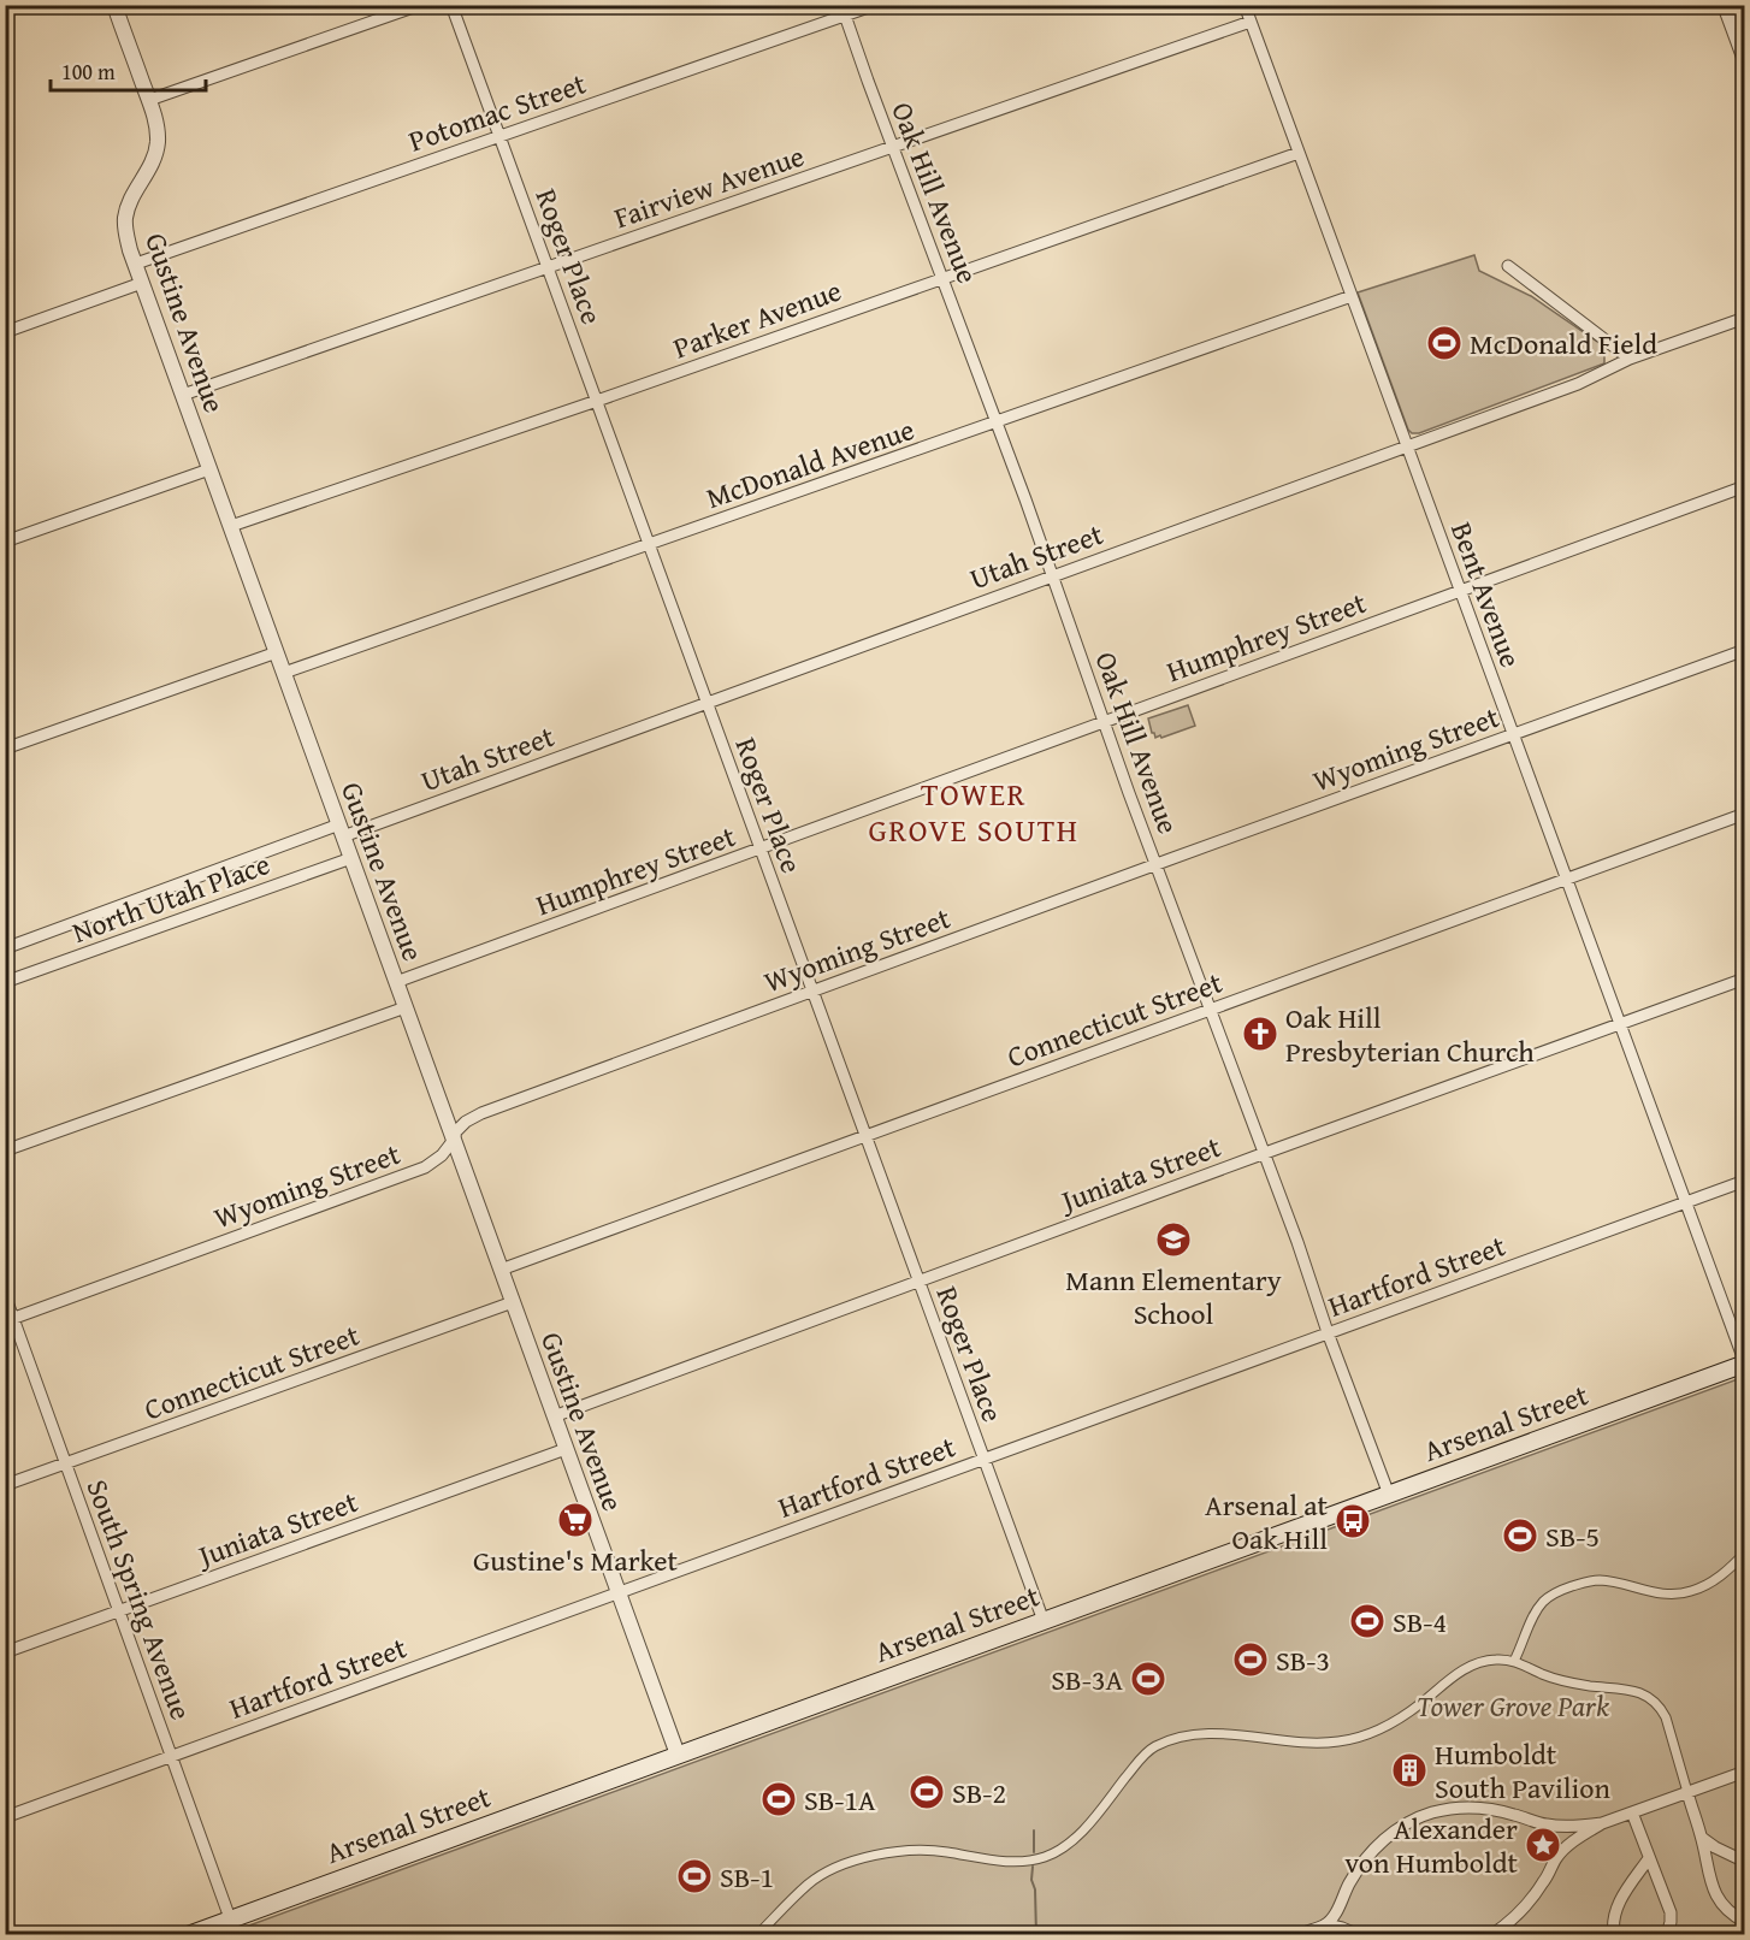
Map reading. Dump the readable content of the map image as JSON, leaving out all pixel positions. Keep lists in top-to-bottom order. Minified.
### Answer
{"streets":{"main road":["Arsenal Street"],"street":["Potomac Street","Fairview Avenue","Oak Hill Avenue","Roger Place","Parker Avenue","Gustine Avenue","McDonald Avenue","Utah Street","Bent Avenue","Humphrey Street","Wyoming Street","North Utah Place","Connecticut Street","Juniata Street","Hartford Street","South Spring Avenue"]},"crossings":[["Potomac Street","Oak Hill Avenue"],["Potomac Street","Roger Place"],["Potomac Street","Gustine Avenue"],["Fairview Avenue","Oak Hill Avenue"],["Fairview Avenue","Roger Place"],["Fairview Avenue","Gustine Avenue"],["Fairview Avenue","Bent Avenue"],["Oak Hill Avenue","Parker Avenue"],["Oak Hill Avenue","McDonald Avenue"],["Oak Hill Avenue","Utah Street"],["Oak Hill Avenue","Humphrey Street"],["Oak Hill Avenue","Wyoming Street"],["Oak Hill Avenue","Connecticut Street"],["Oak Hill Avenue","Juniata Street"],["Oak Hill Avenue","Hartford Street"],["Oak Hill Avenue","Arsenal Street"],["Roger Place","Parker Avenue"],["Roger Place","McDonald Avenue"],["Roger Place","Utah Street"],["Roger Place","Humphrey Street"],["Roger Place","Wyoming Street"],["Roger Place","Connecticut Street"],["Roger Place","Juniata Street"],["Roger Place","Hartford Street"],["Roger Place","Arsenal Street"],["Parker Avenue","Gustine Avenue"],["Parker Avenue","Bent Avenue"],["Gustine Avenue","McDonald Avenue"],["Gustine Avenue","Utah Street"],["Gustine Avenue","Humphrey Street"],["Gustine Avenue","Wyoming Street"],["Gustine Avenue","North Utah Place"],["Gustine Avenue","Connecticut Street"],["Gustine Avenue","Juniata Street"],["Gustine Avenue","Hartford Street"],["Gustine Avenue","Arsenal Street"],["McDonald Avenue","Bent Avenue"],["Utah Street","Bent Avenue"],["Bent Avenue","Humphrey Street"],["Bent Avenue","Wyoming Street"],["Bent Avenue","Connecticut Street"],["Bent Avenue","Juniata Street"],["Bent Avenue","Hartford Street"],["Bent Avenue","Arsenal Street"],["Wyoming Street","South Spring Avenue"],["Connecticut Street","South Spring Avenue"],["Juniata Street","South Spring Avenue"],["Hartford Street","South Spring Avenue"],["Arsenal Street","South Spring Avenue"]],"districts":["TOWER GROVE SOUTH"],"parks":["Tower Grove Park"],"places":{"sports":["McDonald Field","SB-5","SB-4","SB-3","SB-3A","SB-2","SB-1A","SB-1"],"church":["Oak Hill Presbyterian Church"],"school or university":["Mann Elementary School"],"supermarket":["Gustine's Market"],"bus stop":["Arsenal at Oak Hill"],"building":["Humboldt South Pavilion"],"place":["Alexander von Humboldt"]},"scale_bar":"100 m"}
